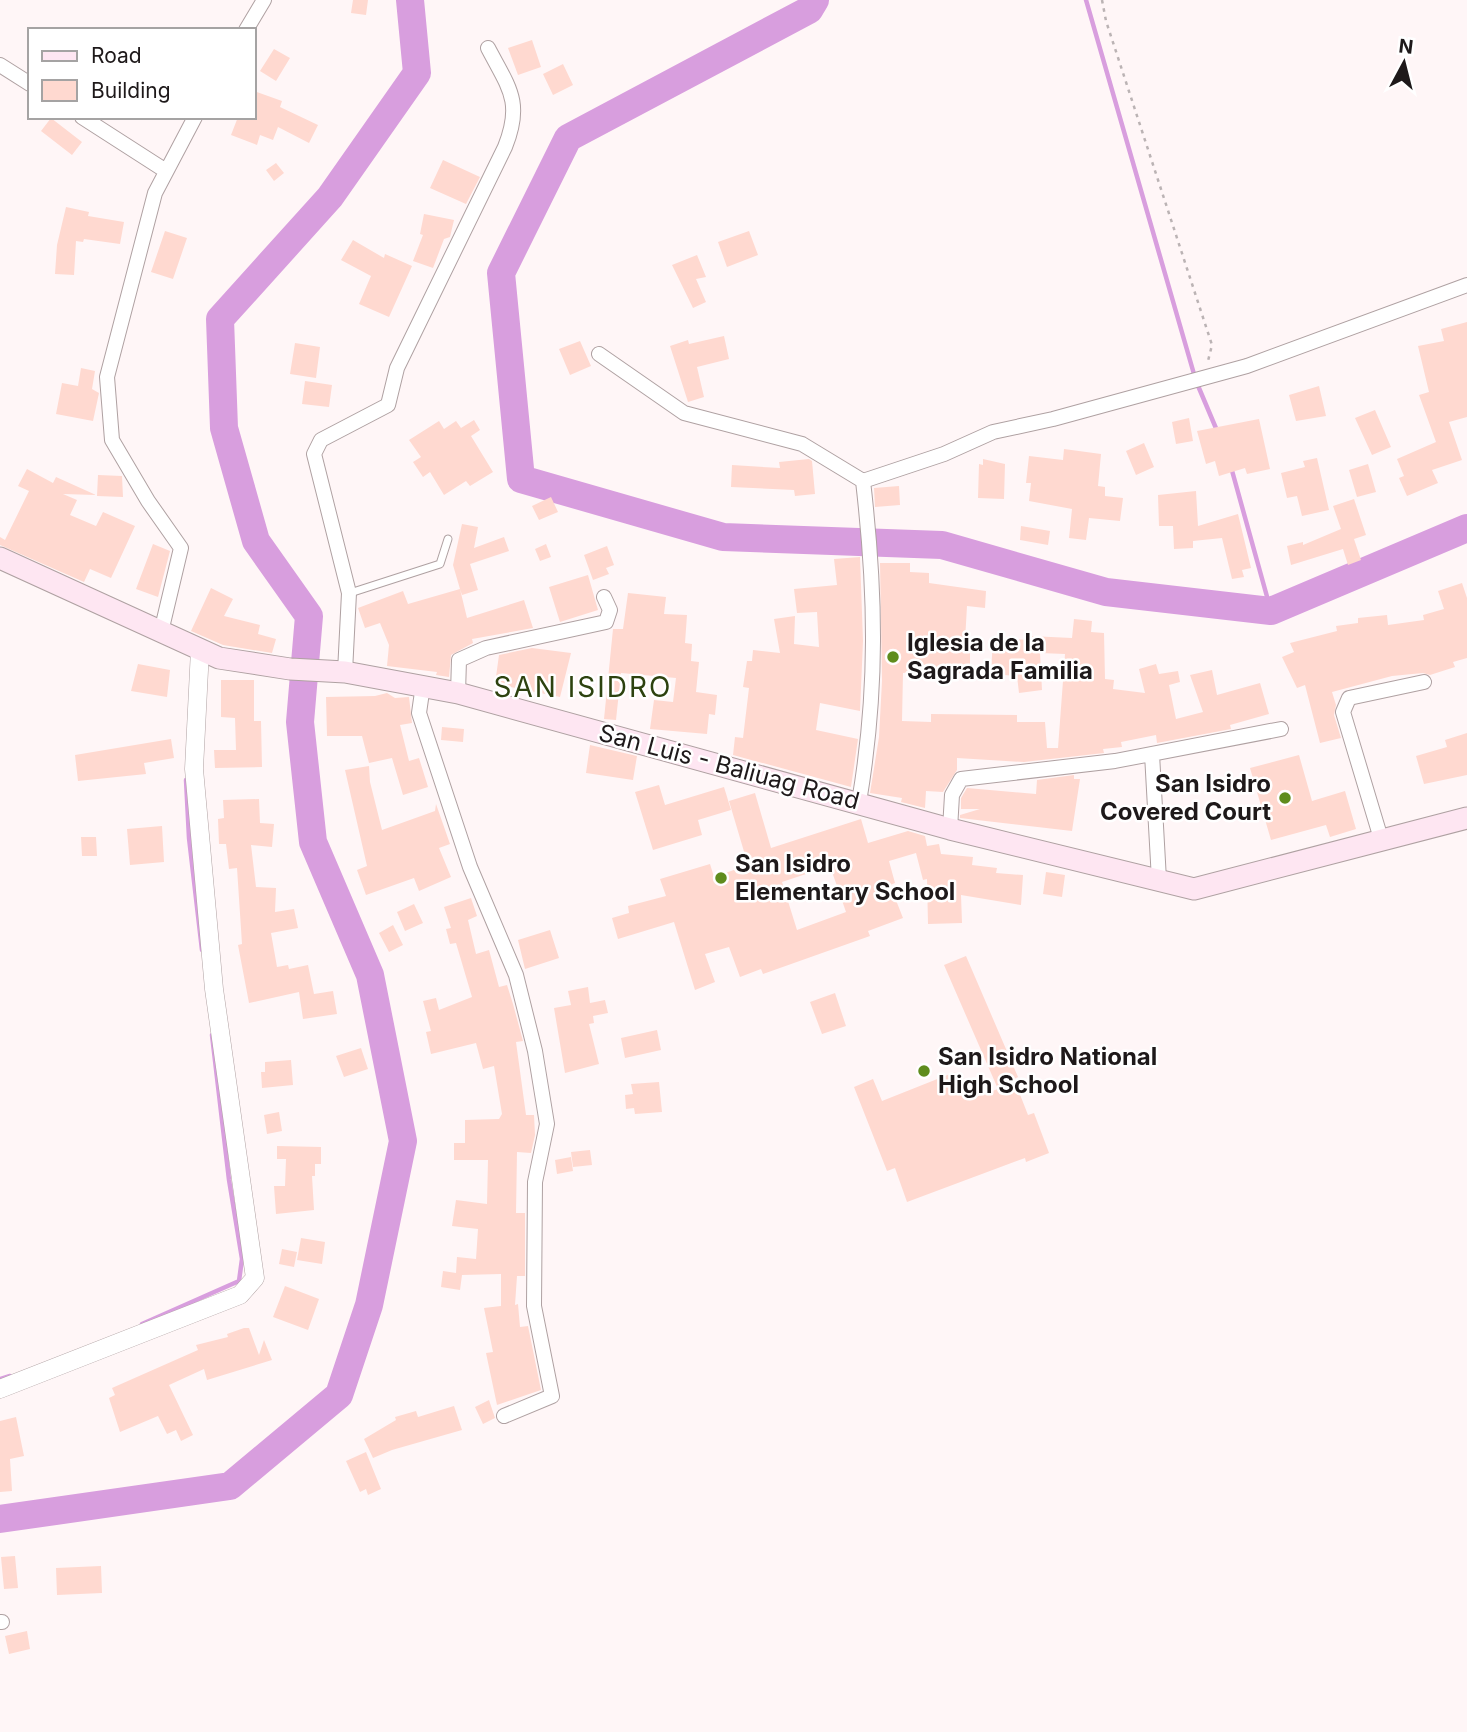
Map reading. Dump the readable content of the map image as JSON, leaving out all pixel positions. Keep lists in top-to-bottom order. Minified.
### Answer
{"streets":{"main road":["San Luis - Baliuag Road"]},"districts":["SAN ISIDRO"],"places":["Iglesia de la Sagrada Familia","San Isidro Covered Court","San Isidro Elementary School","San Isidro National High School"],"legend":["Road","Building"],"north":"top"}
